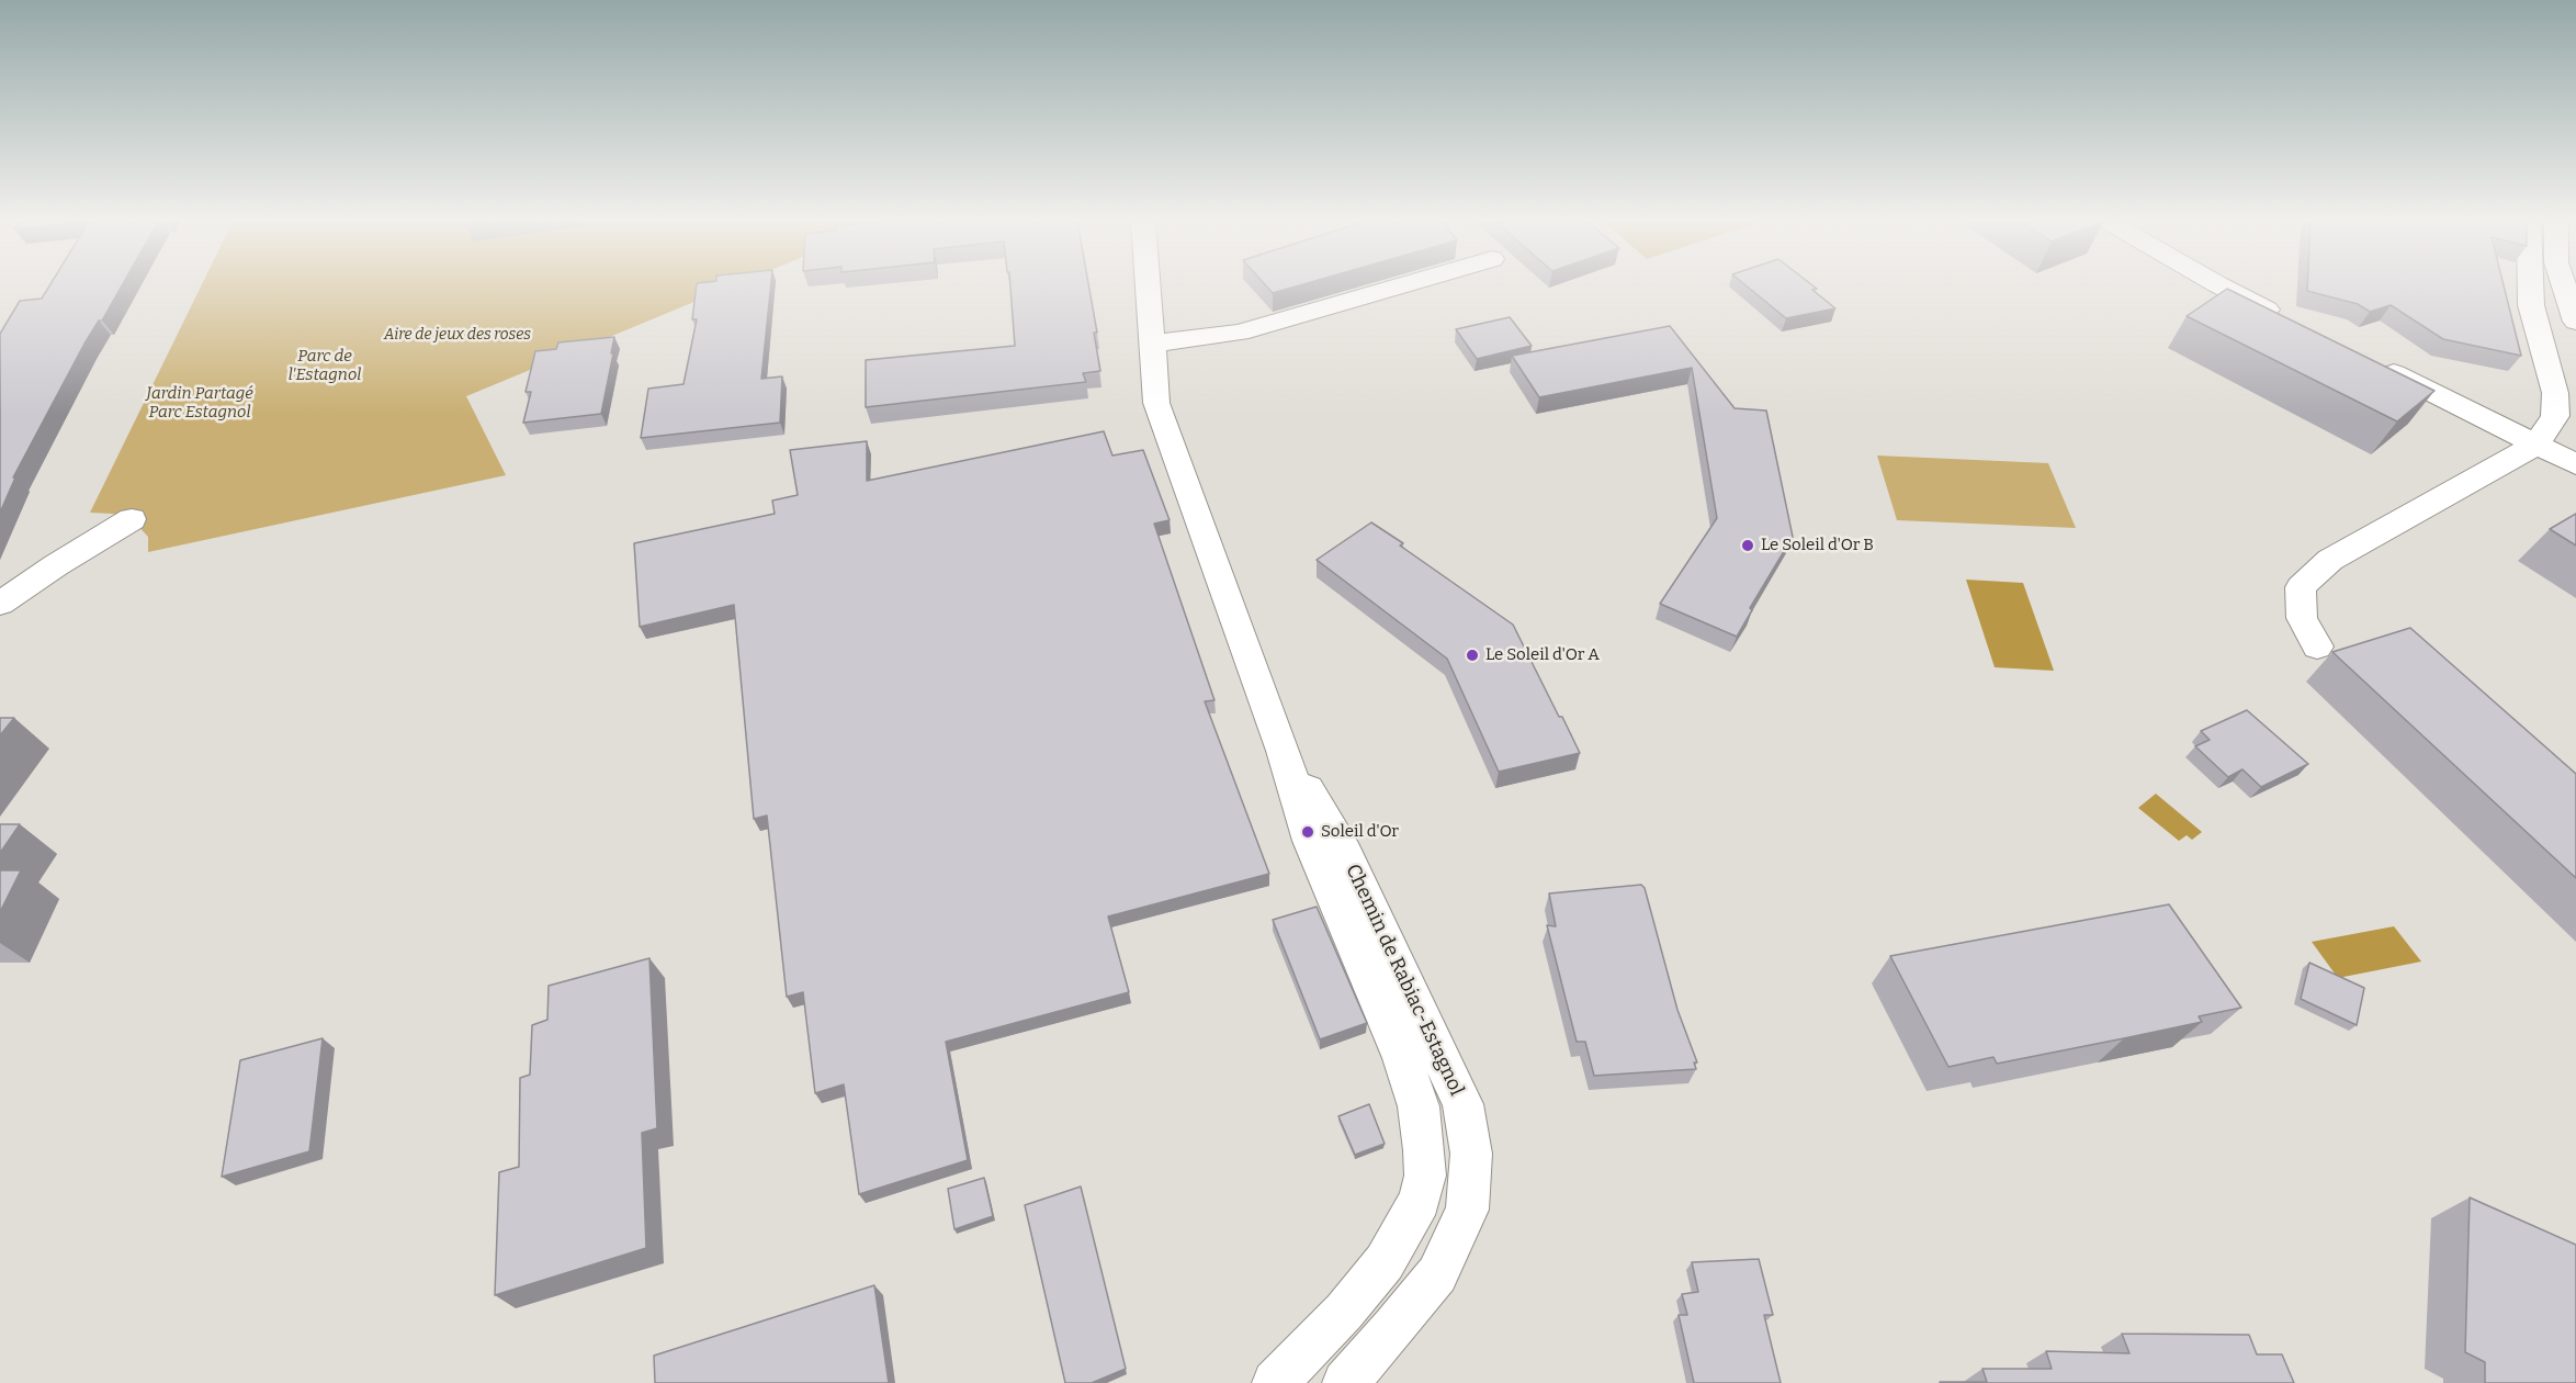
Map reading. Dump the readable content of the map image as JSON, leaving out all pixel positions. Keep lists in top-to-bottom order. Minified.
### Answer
{"streets":{"street":["Chemin de Rabiac-Estagnol"]},"parks":["Aire de jeux des roses","Parc de l'Estagnol","Jardin Partagé Parc Estagnol"],"places":["Le Soleil d'Or B","Le Soleil d'Or A","Soleil d'Or"]}
